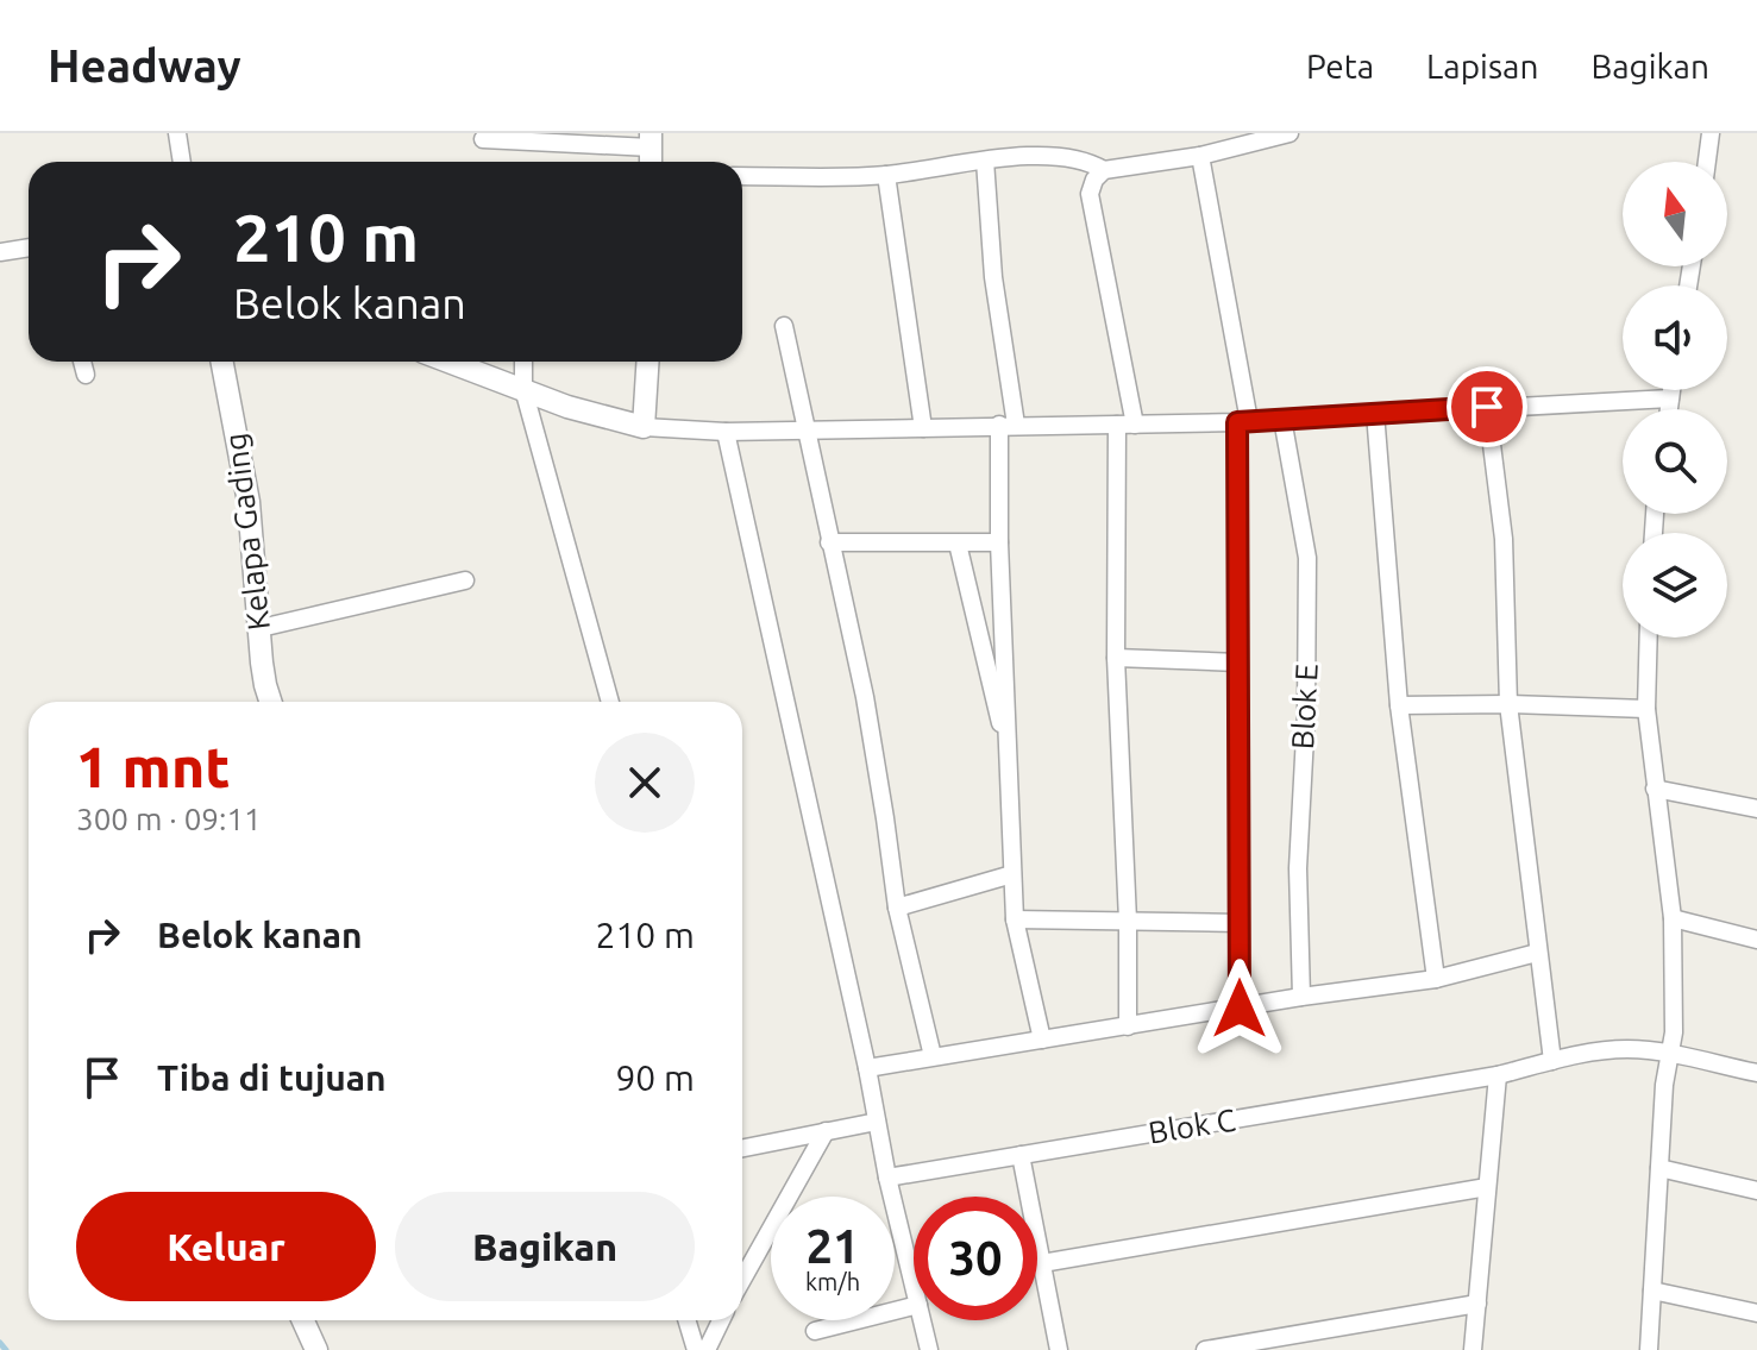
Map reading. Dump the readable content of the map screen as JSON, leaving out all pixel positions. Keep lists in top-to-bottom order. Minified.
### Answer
{"streets":{"street":["Kelapa Gading","Blok E","Blok C"]},"north":"top","page":{"header":"Headway","nav":["Peta","Lapisan","Bagikan"],"turn":["210 m","Belok kanan"],"heading":["1 mnt","300 m · 09:11"],"list":[{"name":"Belok kanan","value":"210 m"},{"name":"Tiba di tujuan","value":"90 m"}],"buttons":["Keluar","Bagikan"],"speed":"21 km/h","limit":"30"}}
